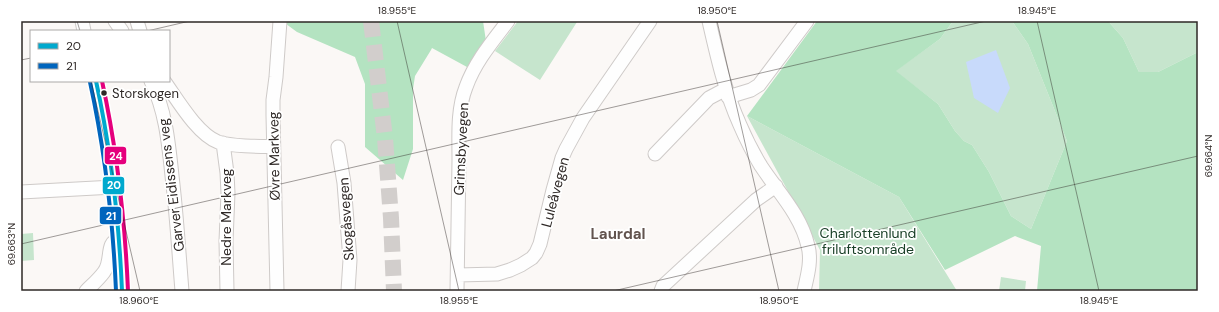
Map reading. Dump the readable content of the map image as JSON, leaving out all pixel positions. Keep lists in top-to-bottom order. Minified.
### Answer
{"streets":{"street":["Grimsbyvegen","Øvre Markveg","Garver Eidissens veg","Luleåvegen","Nedre Markveg","Skogåsvegen"]},"crossings":[["Grimsbyvegen","Luleåvegen"]],"districts":["Laurdal"],"parks":["Charlottenlund friluftsområde"],"places":["Storskogen"],"lines":["transit line 20","transit line 21","transit line 24"],"legend":["20","21"],"coordinates":["18.955°E","18.950°E","18.945°E","69.664°N","69.663°N","18.960°E"]}
